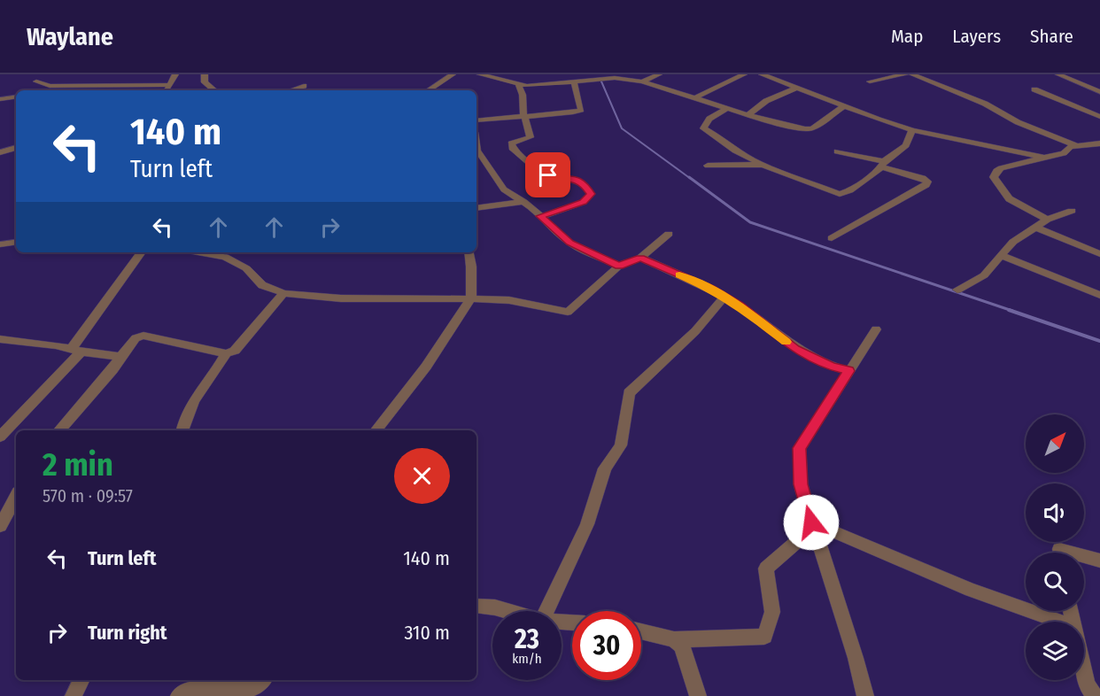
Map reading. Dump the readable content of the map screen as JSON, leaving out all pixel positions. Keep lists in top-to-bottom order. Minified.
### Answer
{"north":"top right","page":{"header":"Waylane","nav":["Map","Layers","Share"],"turn":["140 m","Turn left"],"heading":["2 min","570 m · 09:57"],"list":[{"name":"Turn left","value":"140 m"},{"name":"Turn right","value":"310 m"}],"speed":"23 km/h","limit":"30"}}
